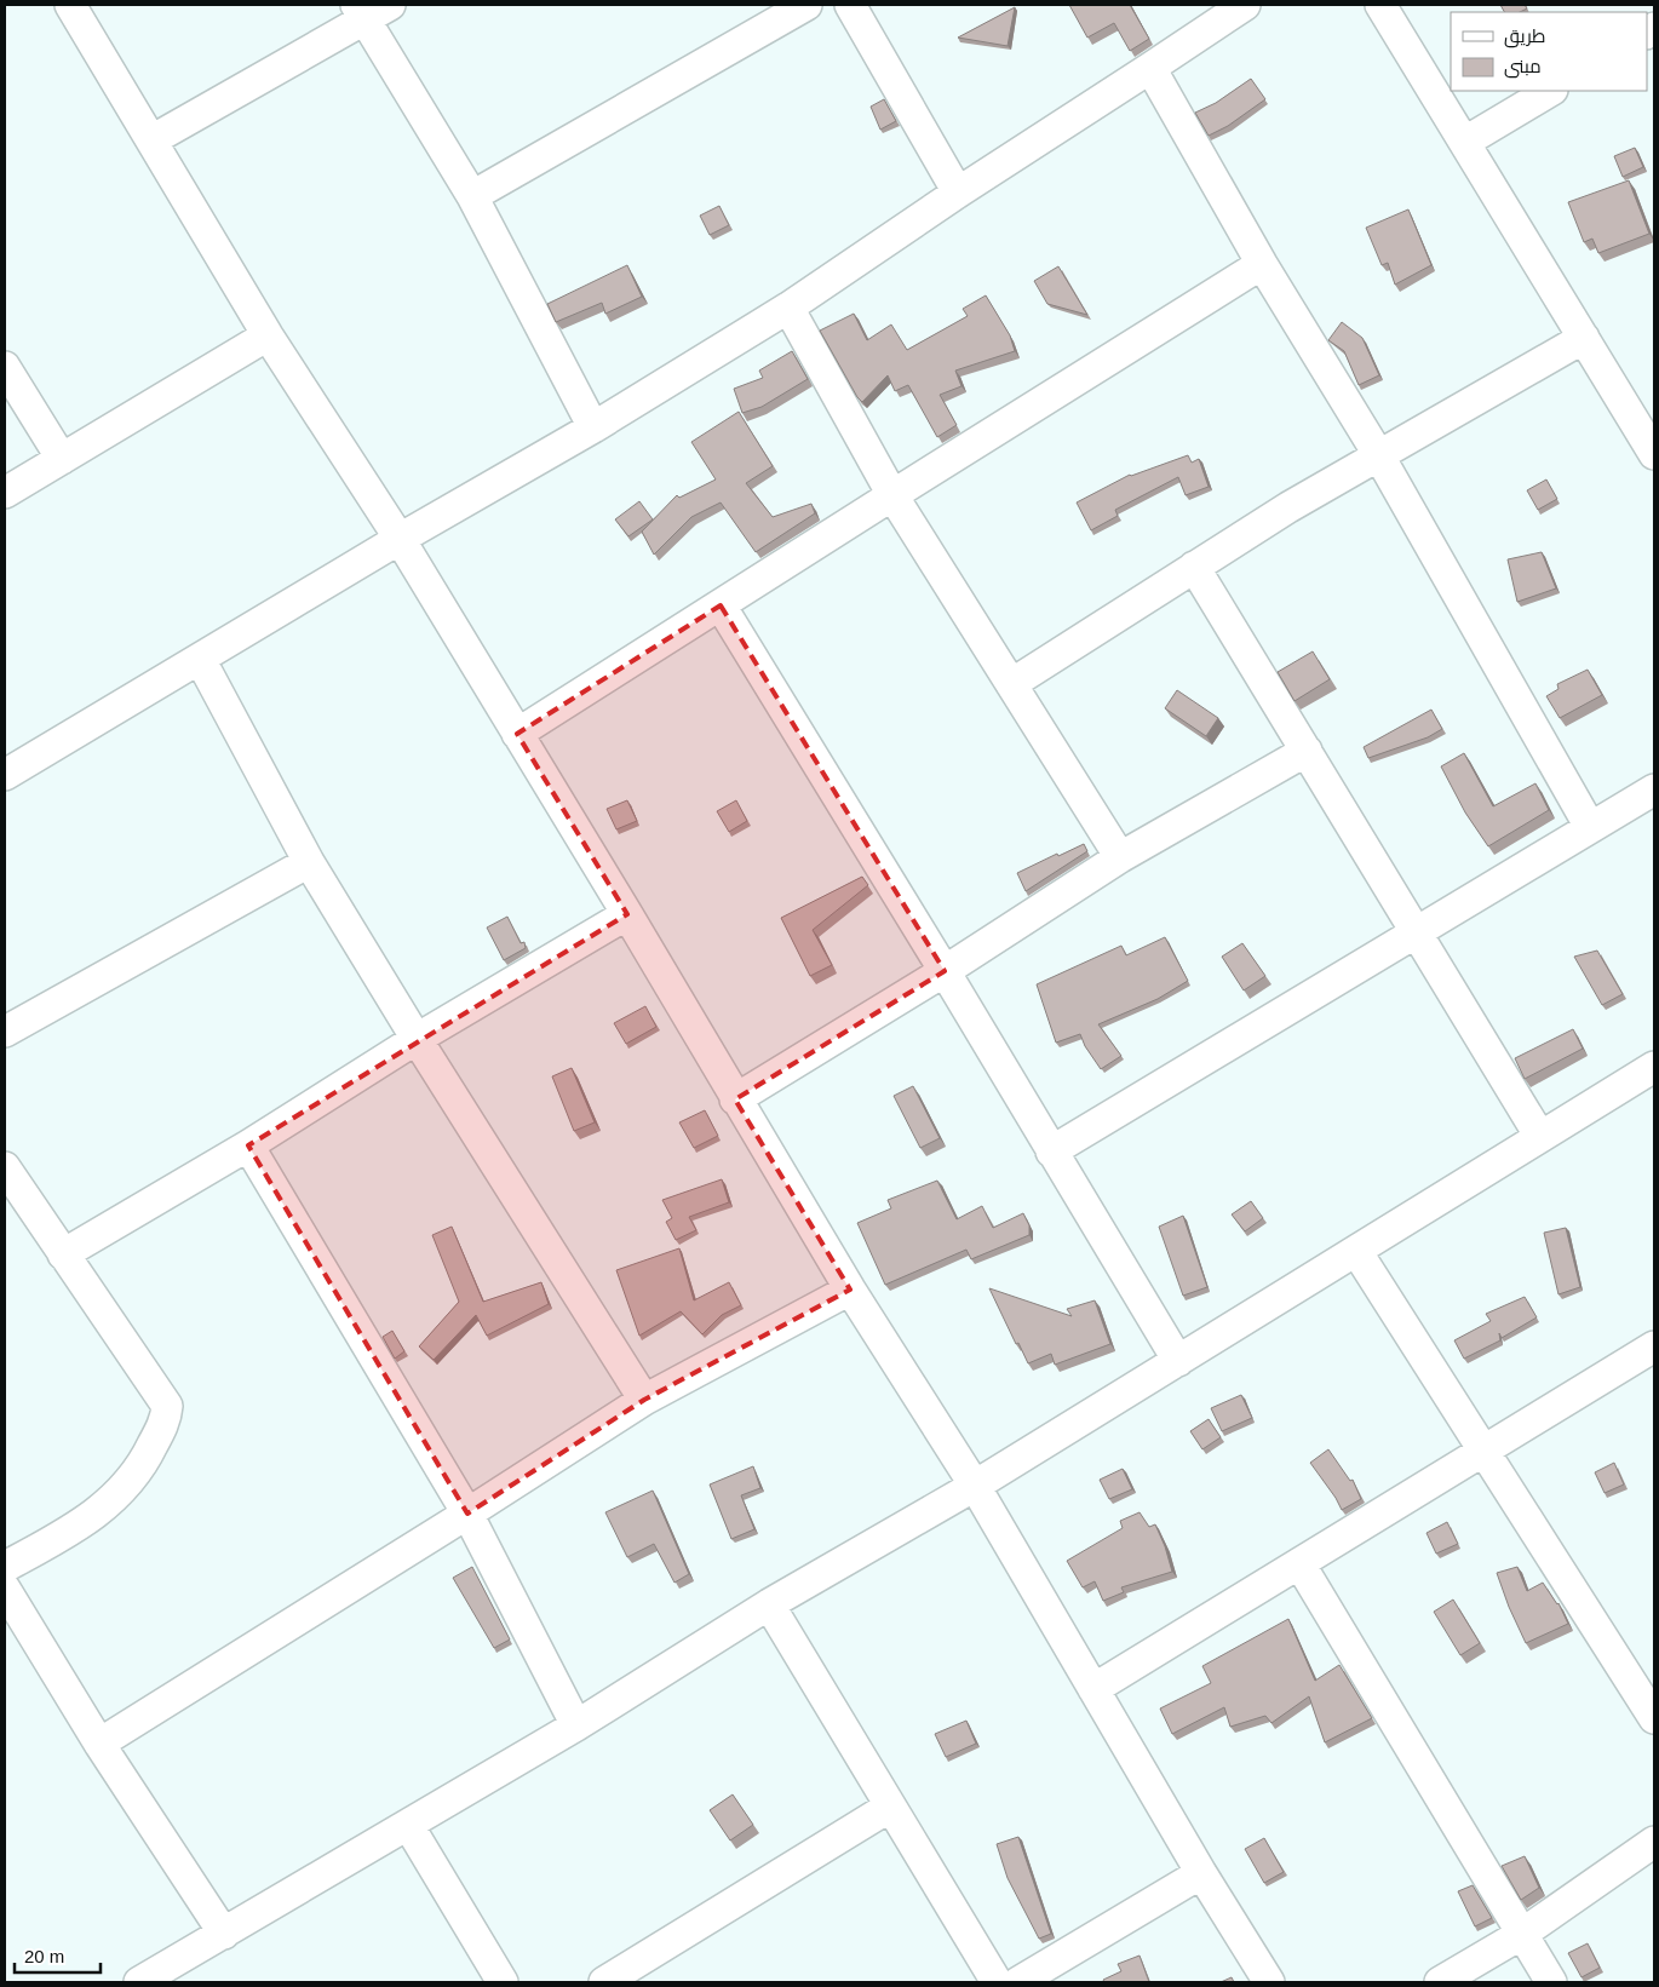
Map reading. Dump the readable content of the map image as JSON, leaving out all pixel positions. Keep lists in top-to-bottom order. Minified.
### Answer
{"legend":["طريق","مبنى"],"scale_bar":"20 m"}
